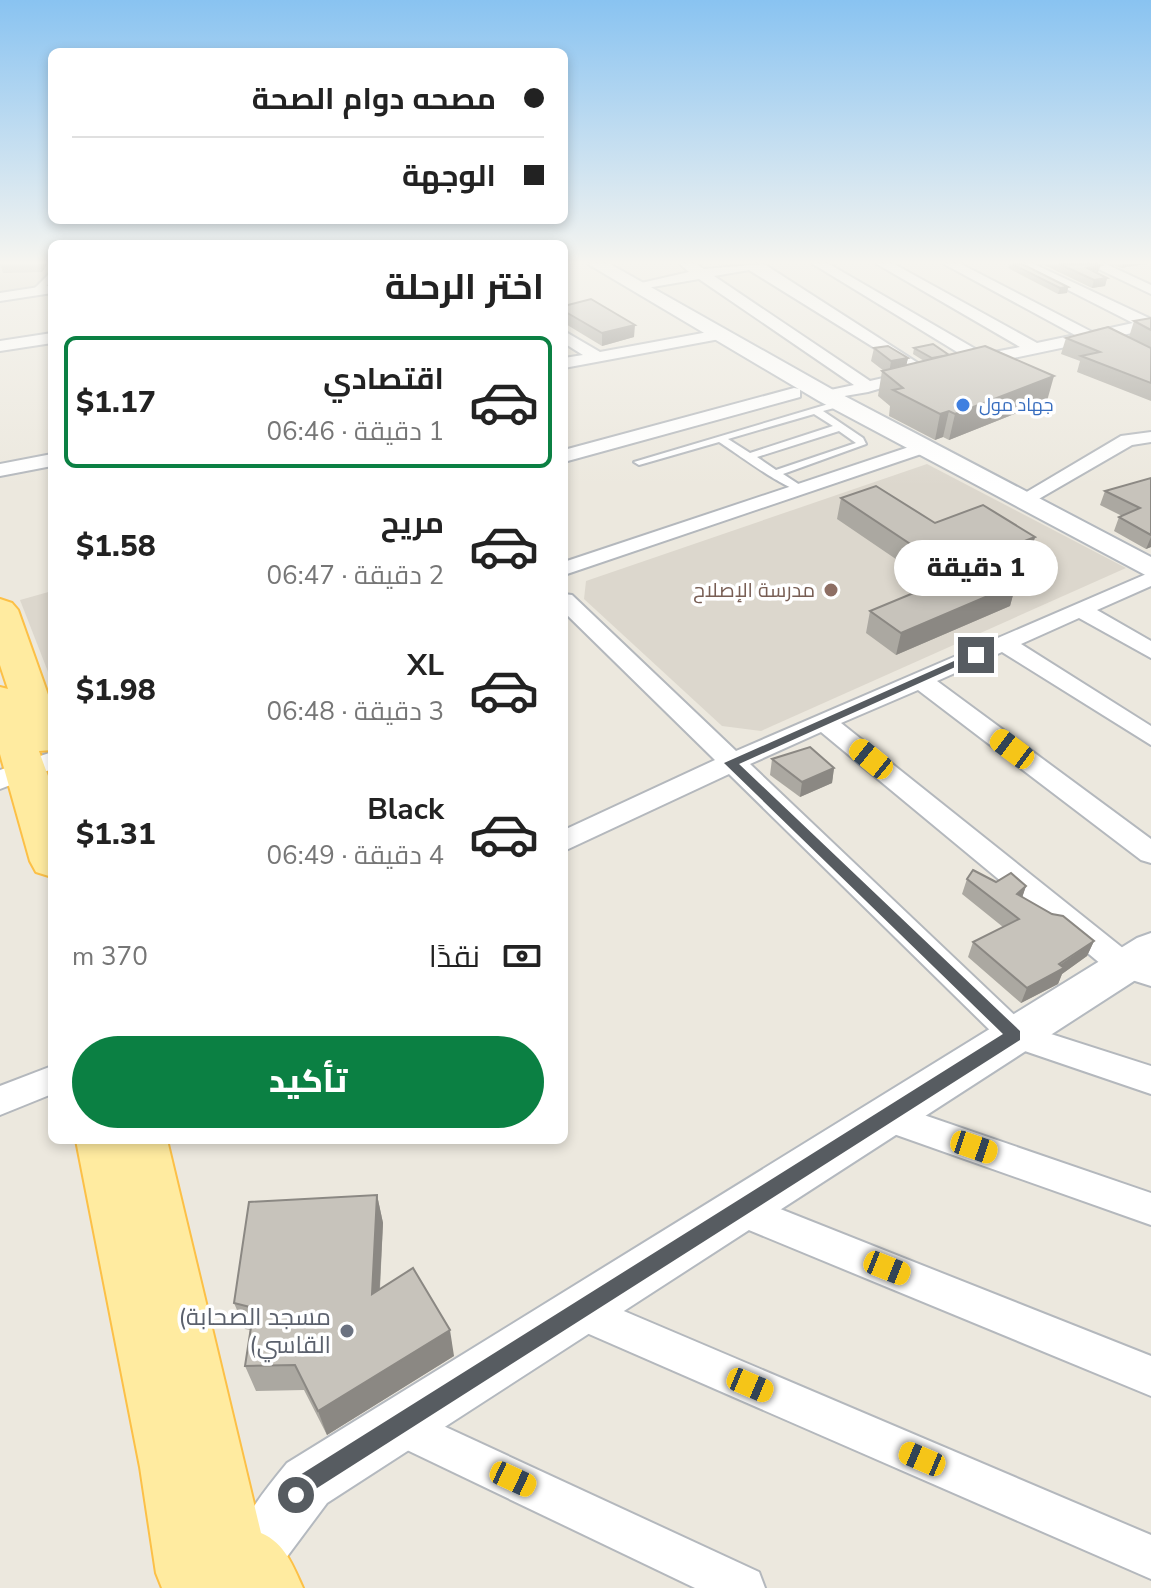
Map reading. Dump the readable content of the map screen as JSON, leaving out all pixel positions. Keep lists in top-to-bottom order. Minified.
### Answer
{"places":["جهاد مول","مدرسة الإصلاح","(مسجد الصحابة (القاسي"],"page":{"banner":["مصحه دوام الصحة","الوجهة"],"heading":"اختر الرحلة","list":[{"name":"اقتصادي","note":"1 دقيقة · 06:46","value":"$1.17"},{"name":"مريح","note":"2 دقيقة · 06:47","value":"$1.58"},{"name":"XL","note":"3 دقيقة · 06:48","value":"$1.98"},{"name":"Black","note":"4 دقيقة · 06:49","value":"$1.31"}],"bubble":"1 دقيقة","pay":["نقدًا","370 m"],"buttons":"تأكيد"}}
